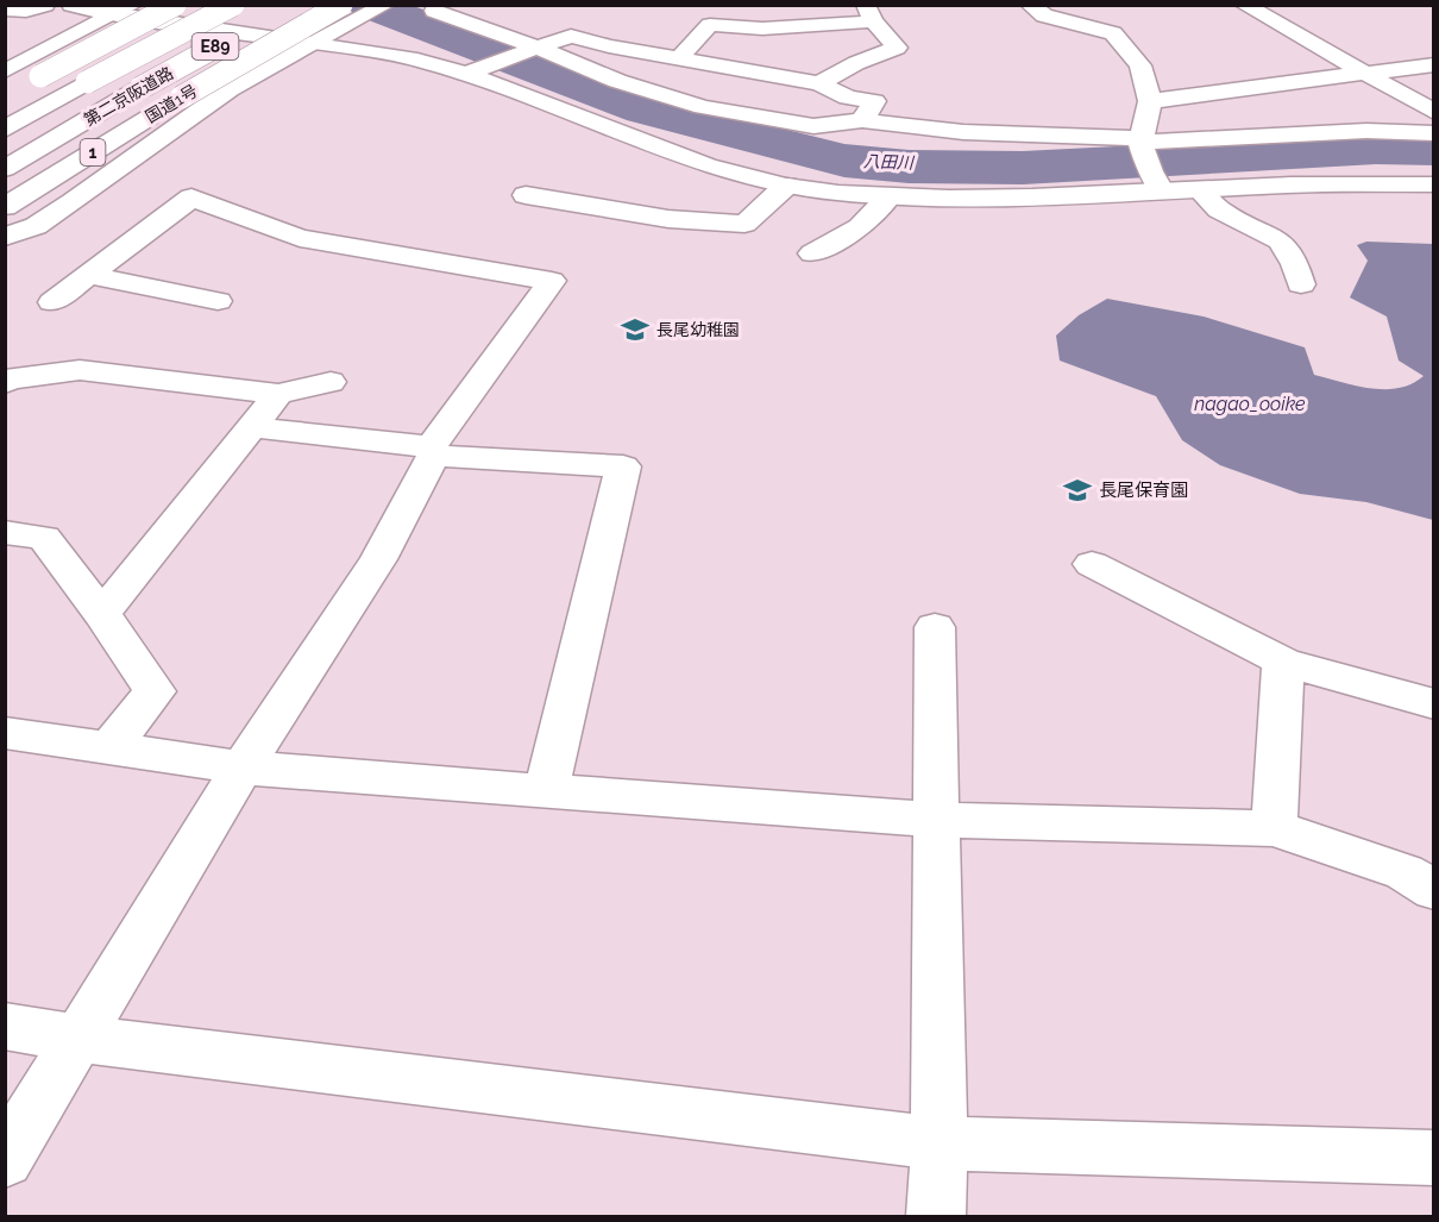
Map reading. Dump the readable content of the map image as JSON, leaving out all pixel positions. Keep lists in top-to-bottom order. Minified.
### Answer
{"streets":{"main road":["E89","第二京阪道路","国道1号","1"]},"water":["八田川","nagao_ooike"],"places":{"school or university":["長尾幼稚園","長尾保育園"]}}
